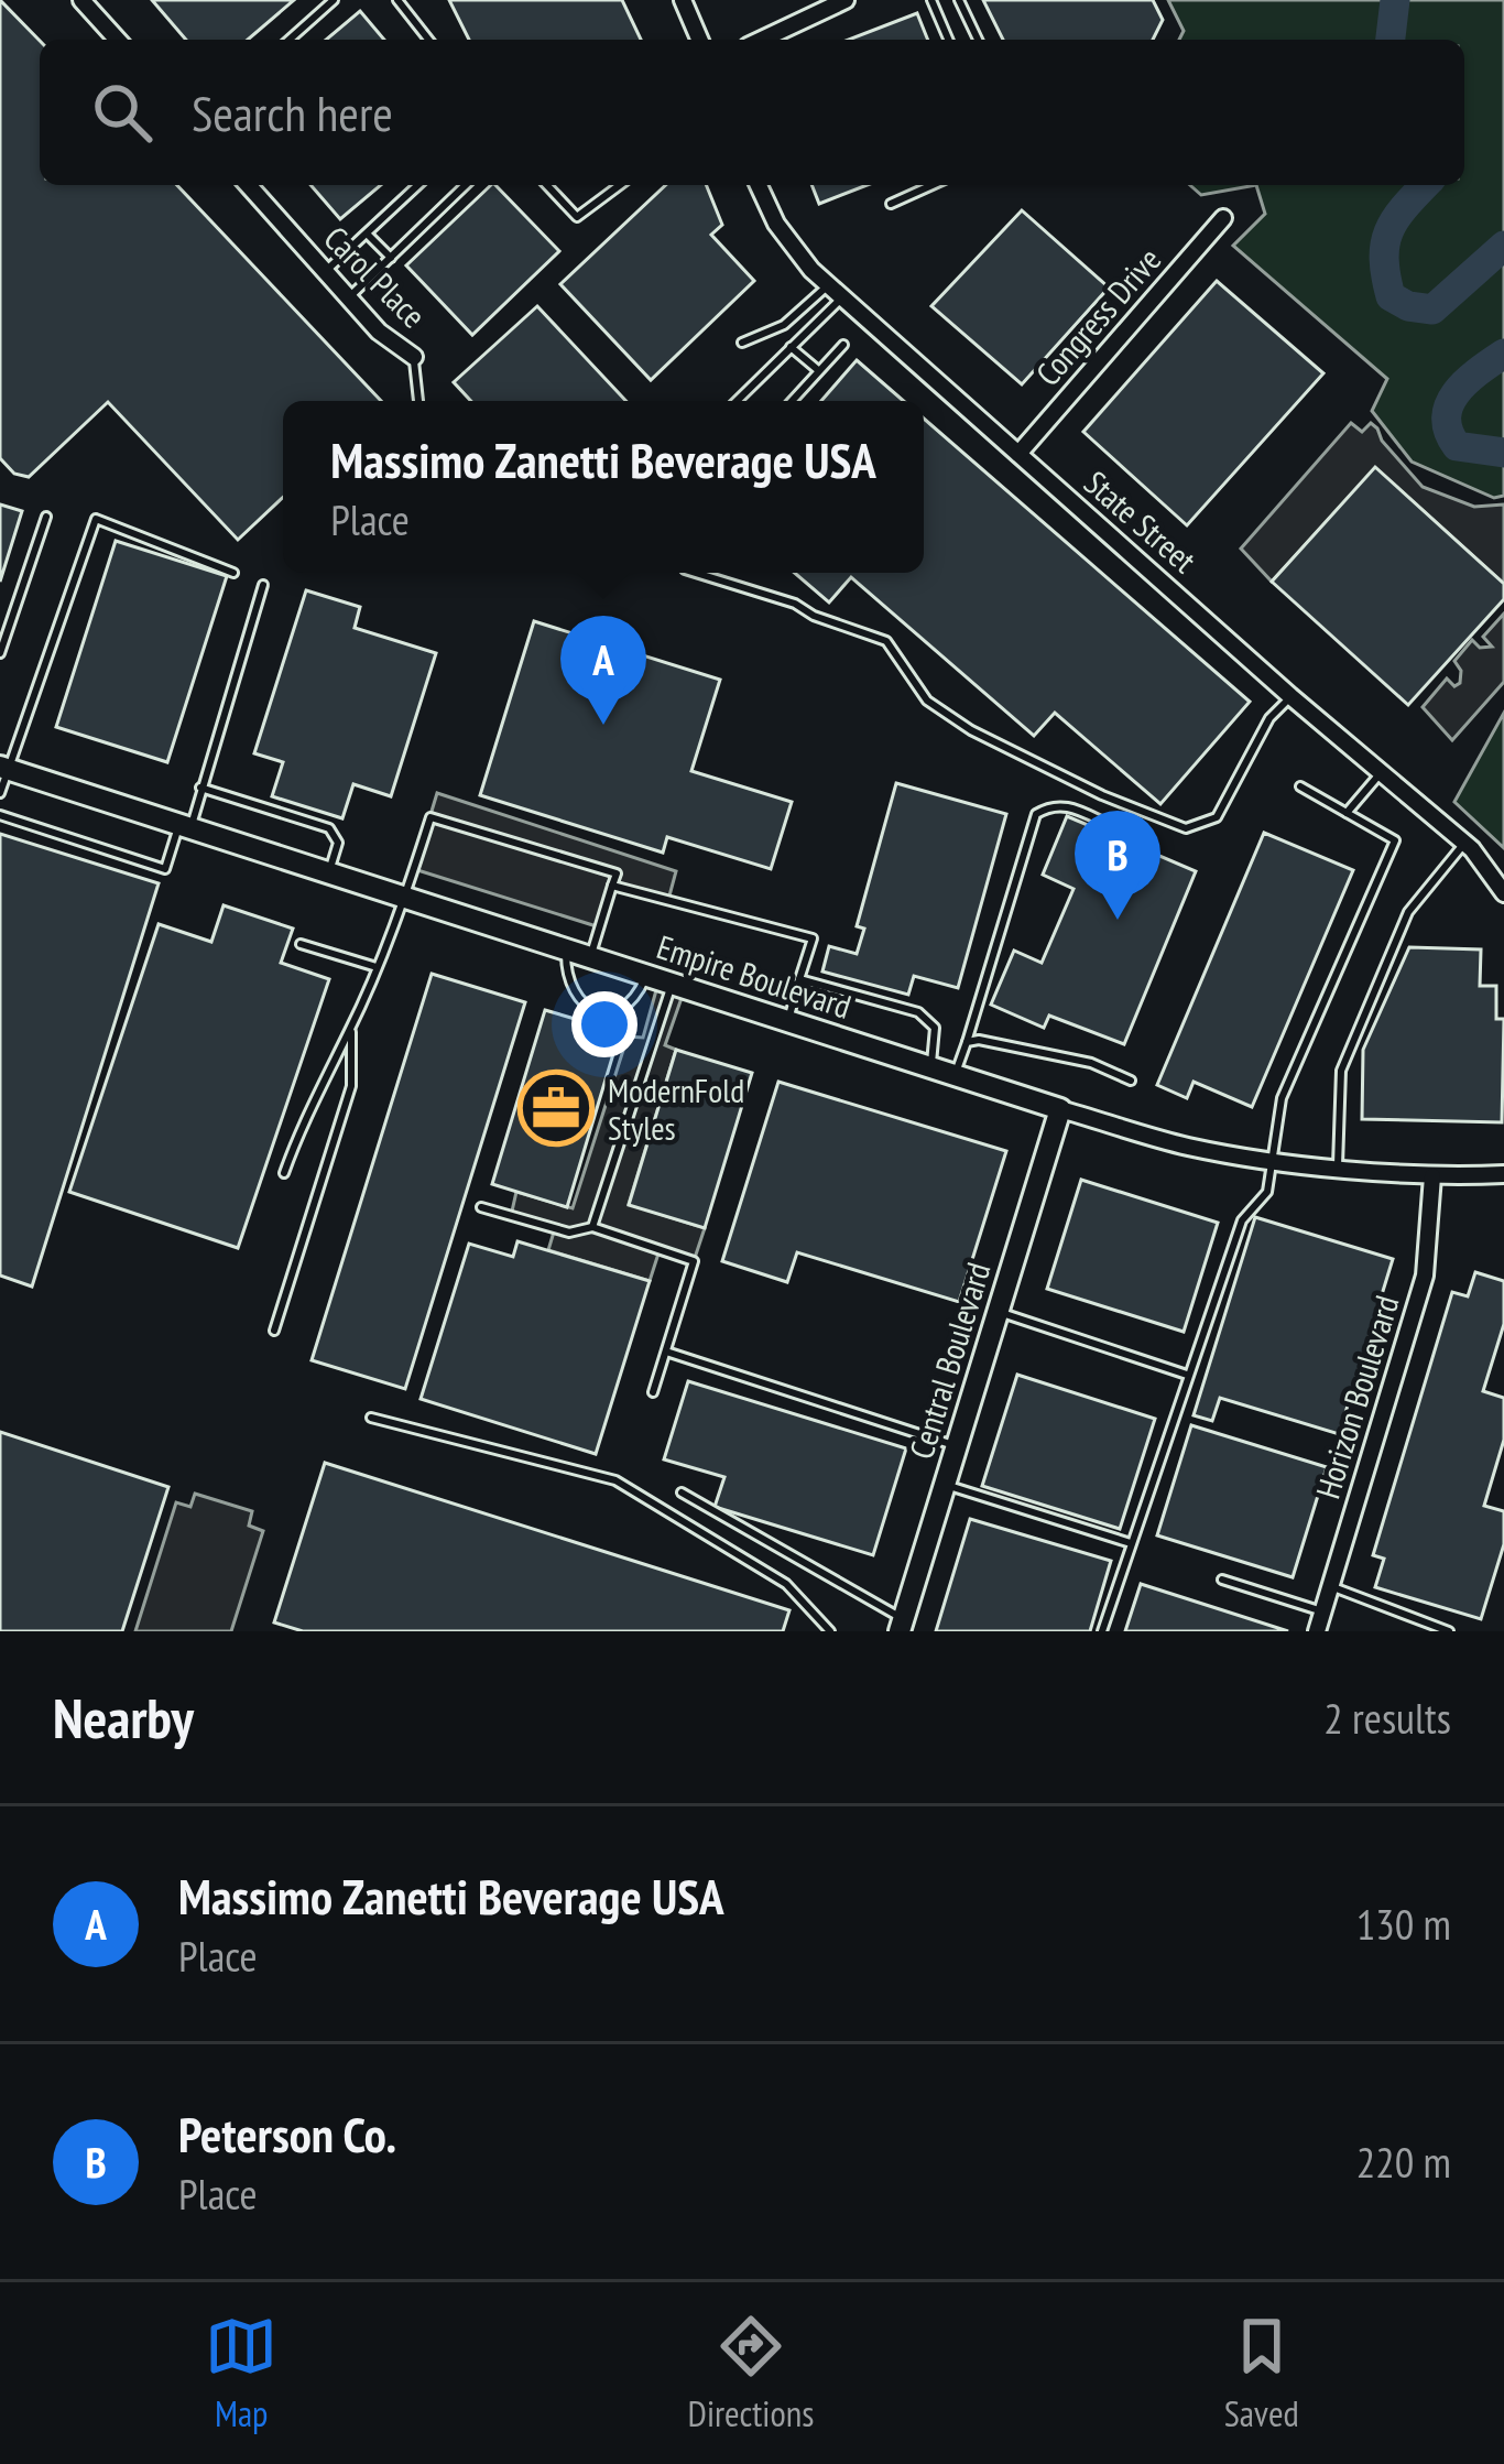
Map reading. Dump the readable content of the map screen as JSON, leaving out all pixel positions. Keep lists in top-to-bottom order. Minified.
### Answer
{"streets":{"street":["Carol Place","Congress Drive","State Street","Empire Boulevard","Central Boulevard","Horizon Boulevard"]},"crossings":[["Congress Drive","State Street"],["Empire Boulevard","Central Boulevard"],["Empire Boulevard","Horizon Boulevard"]],"places":{"office":["ModernFold Styles"]},"page":{"search":"Search here","popup":["Massimo Zanetti Beverage USA","Place"],"pins":["A","B"],"heading":["Nearby","2 results"],"list":[{"mark":"A","name":"Massimo Zanetti Beverage USA","note":"Place","value":"130 m"},{"mark":"B","name":"Peterson Co.","note":"Place","value":"220 m"}],"nav":["Map","Directions","Saved"]}}
